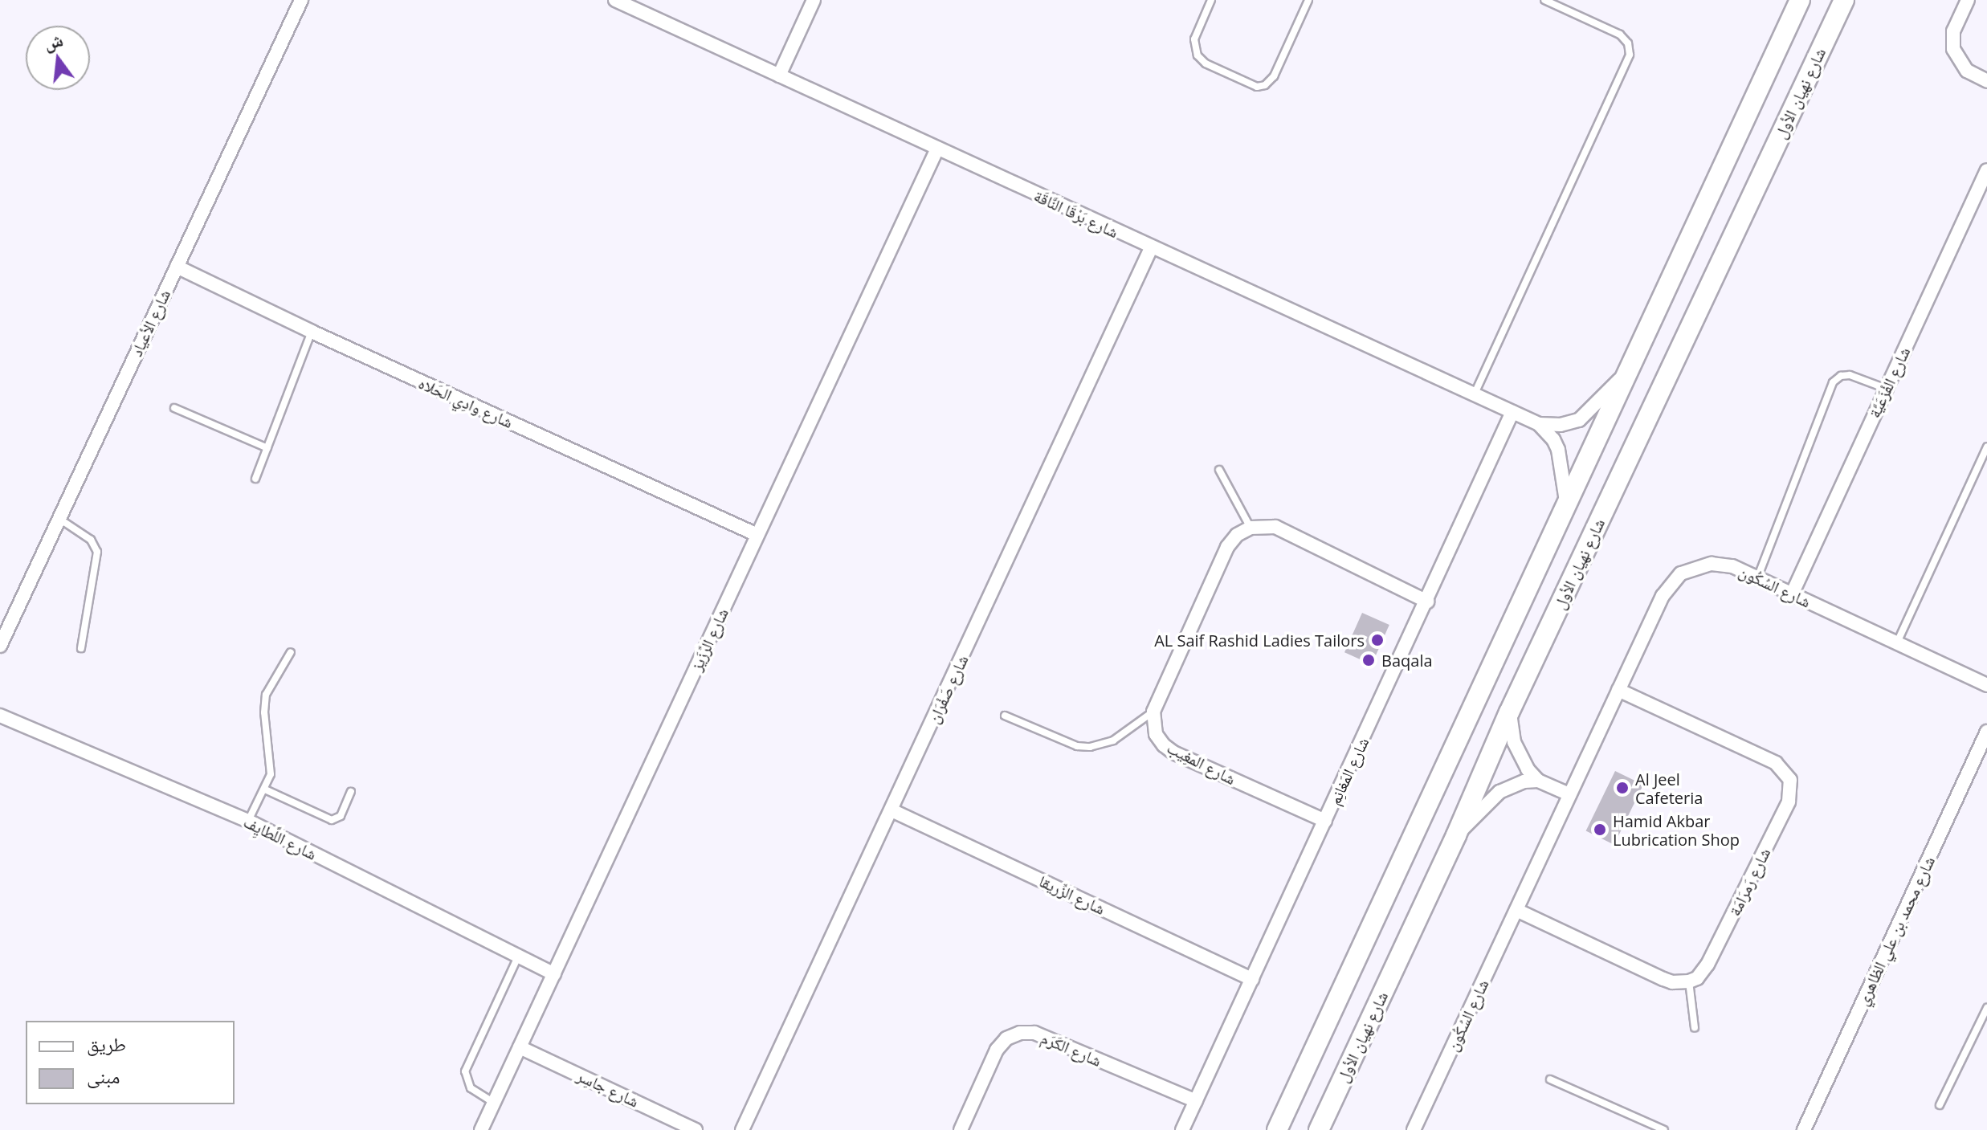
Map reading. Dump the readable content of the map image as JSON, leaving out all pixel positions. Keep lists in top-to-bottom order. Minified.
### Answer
{"streets":{"main road":["شارع نهيان الأول"],"street":["شارع بَرْقَا النَّاقَة","شارع الأعياد","شارع الفْزَعَيَّة","شارع وادِي الحَلاه","شارع السُكُون","شارع الرِّزَيز","شارع صَفْرَان","شارع المغِيب","شارع المَغانِم","شارع اللَّطايِف","شارع رَمرَامَة","شارع الزِّريقا","شارع محمد بن علي الظاهري","شارع الكَرَم","شارع جاسِر"]},"crossings":[["شارع بَرْقَا النَّاقَة","شارع الرِّزَيز"],["شارع بَرْقَا النَّاقَة","شارع صَفْرَان"],["شارع بَرْقَا النَّاقَة","شارع المَغانِم"],["شارع الأعياد","شارع وادِي الحَلاه"],["شارع الفْزَعَيَّة","شارع السُكُون"],["شارع وادِي الحَلاه","شارع الرِّزَيز"],["شارع السُكُون","شارع رَمرَامَة"],["شارع الرِّزَيز","شارع اللَّطايِف"],["شارع الرِّزَيز","شارع جاسِر"],["شارع صَفْرَان","شارع الزِّريقا"],["شارع المغِيب","شارع المَغانِم"],["شارع المَغانِم","شارع الزِّريقا"],["شارع المَغانِم","شارع الكَرَم"]],"places":["AL Saif Rashid Ladies Tailors","Baqala","Al Jeel Cafeteria","Hamid Akbar Lubrication Shop"],"legend":["طريق","مبنى"],"north":"top"}
